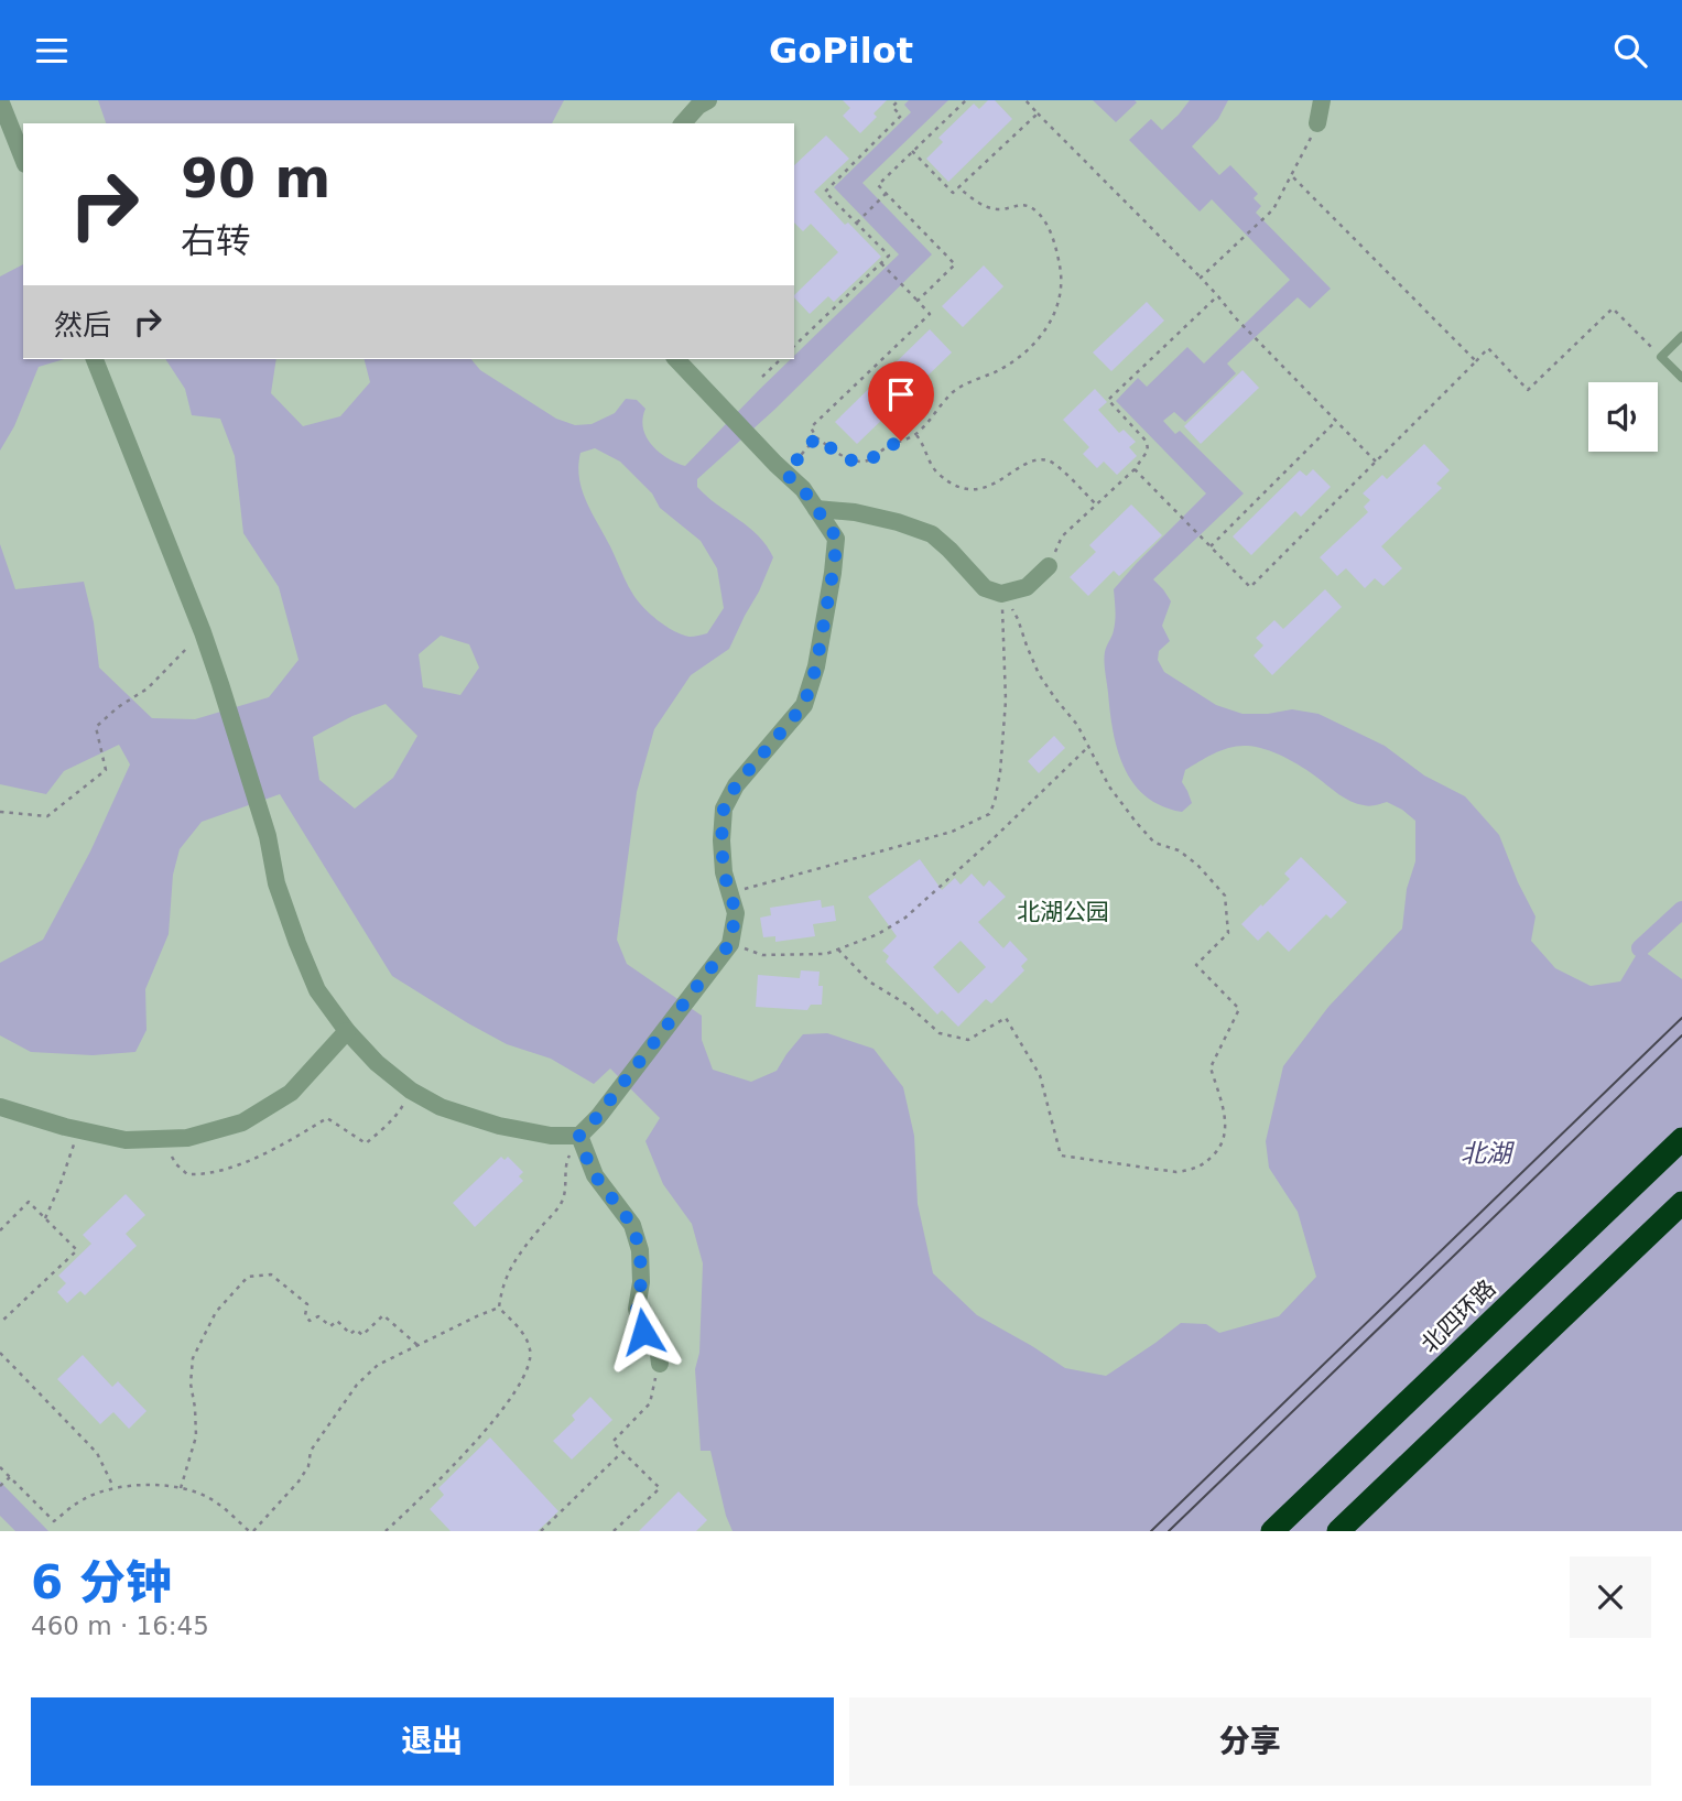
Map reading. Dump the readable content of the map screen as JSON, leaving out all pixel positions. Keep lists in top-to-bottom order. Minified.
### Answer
{"streets":{"highway":["北四环路"]},"water":["北湖"],"parks":["北湖公园"],"page":{"header":"GoPilot","turn":["90 m","右转"],"then":"然后","heading":["6 分钟","460 m · 16:45"],"buttons":["退出","分享"]}}
